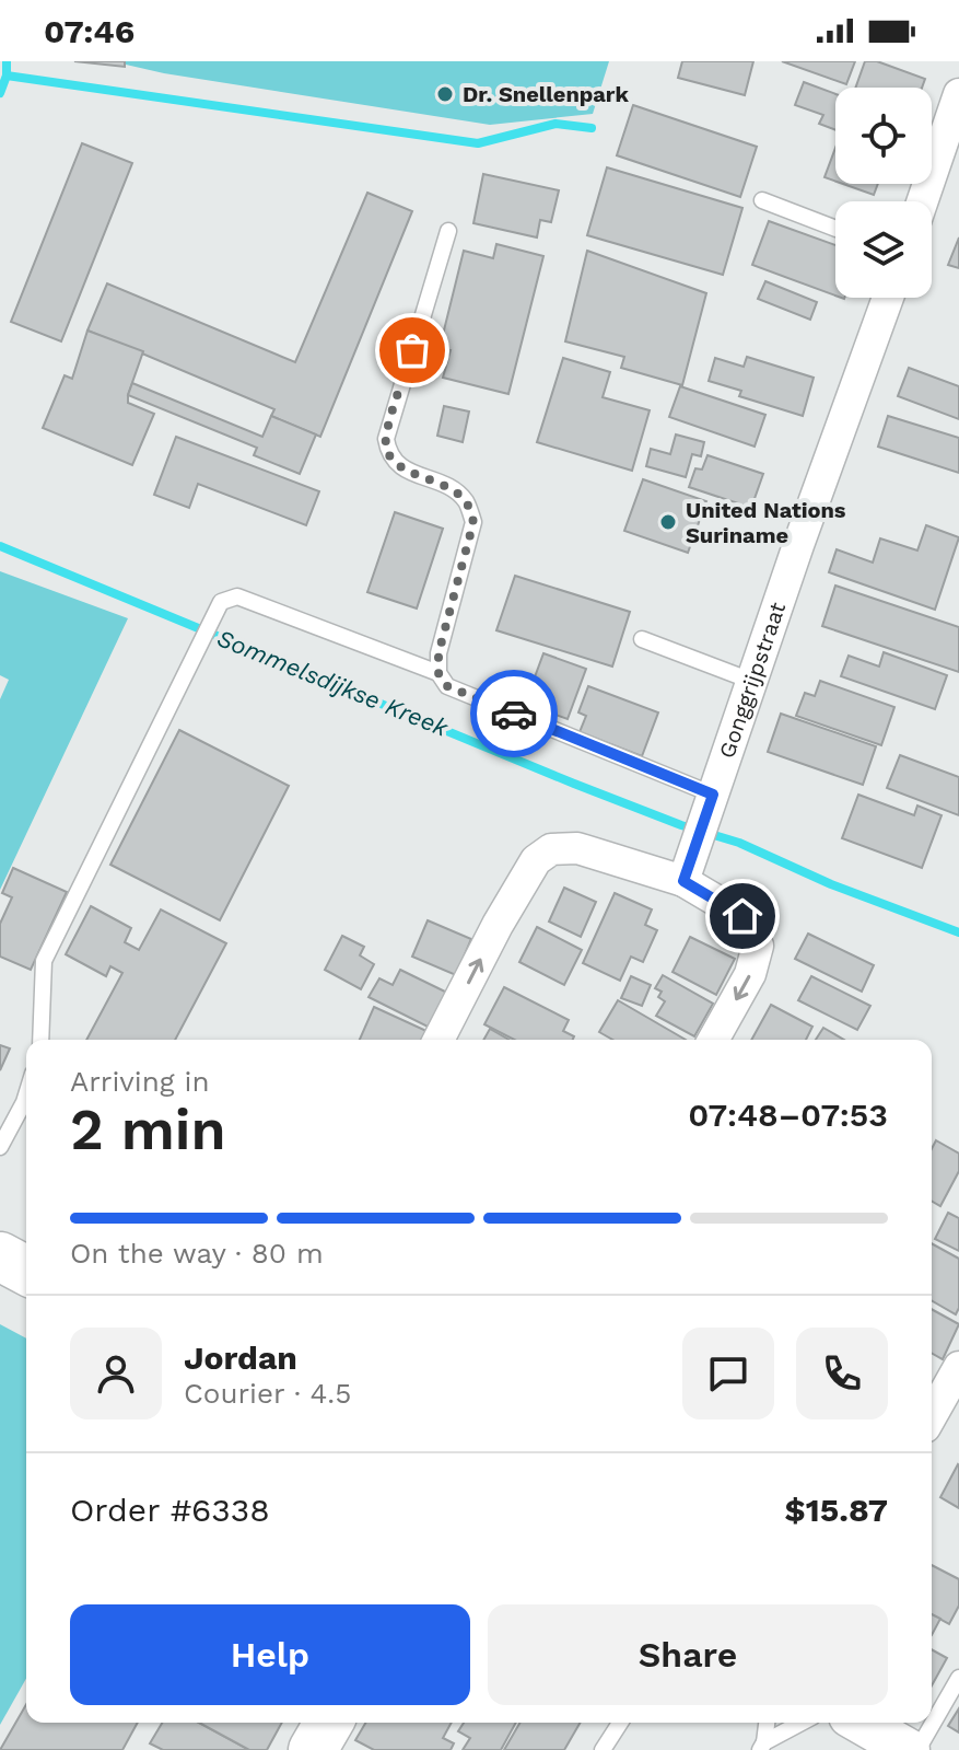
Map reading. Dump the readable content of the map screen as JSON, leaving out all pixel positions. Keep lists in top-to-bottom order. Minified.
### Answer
{"streets":{"street":["Gonggrijpstraat"]},"water":["Sommelsdijkse Kreek"],"places":["Dr. Snellenpark","United Nations Suriname"],"page":{"status":"07:46","heading":["2 min","Arriving in","07:48–07:53"],"panel":["Jordan","Courier · 4.5","Order #6338","$15.87"],"bar":"On the way · 80 m","buttons":["Help","Share"]}}
